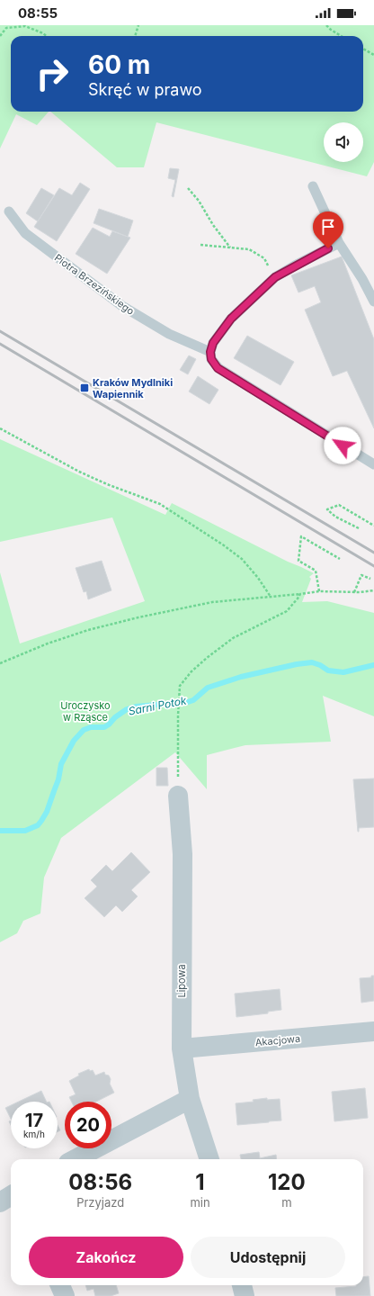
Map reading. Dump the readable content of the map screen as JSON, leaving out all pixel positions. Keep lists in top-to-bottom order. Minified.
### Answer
{"streets":{"street":["Lipowa","Akacjowa"],"lane":["Piotra Brzezińskiego"]},"crossings":[["Lipowa","Akacjowa"]],"water":["Sarni Potok"],"parks":["Uroczysko w Rząsce"],"places":{"transit":["Kraków Mydlniki Wapiennik"]},"page":{"status":"08:55","turn":["60 m","Skręć w prawo"],"speed":"17 km/h","limit":"20","eta":["08:56","Przyjazd","1","min","120","m"],"buttons":["Zakończ","Udostępnij"]}}
